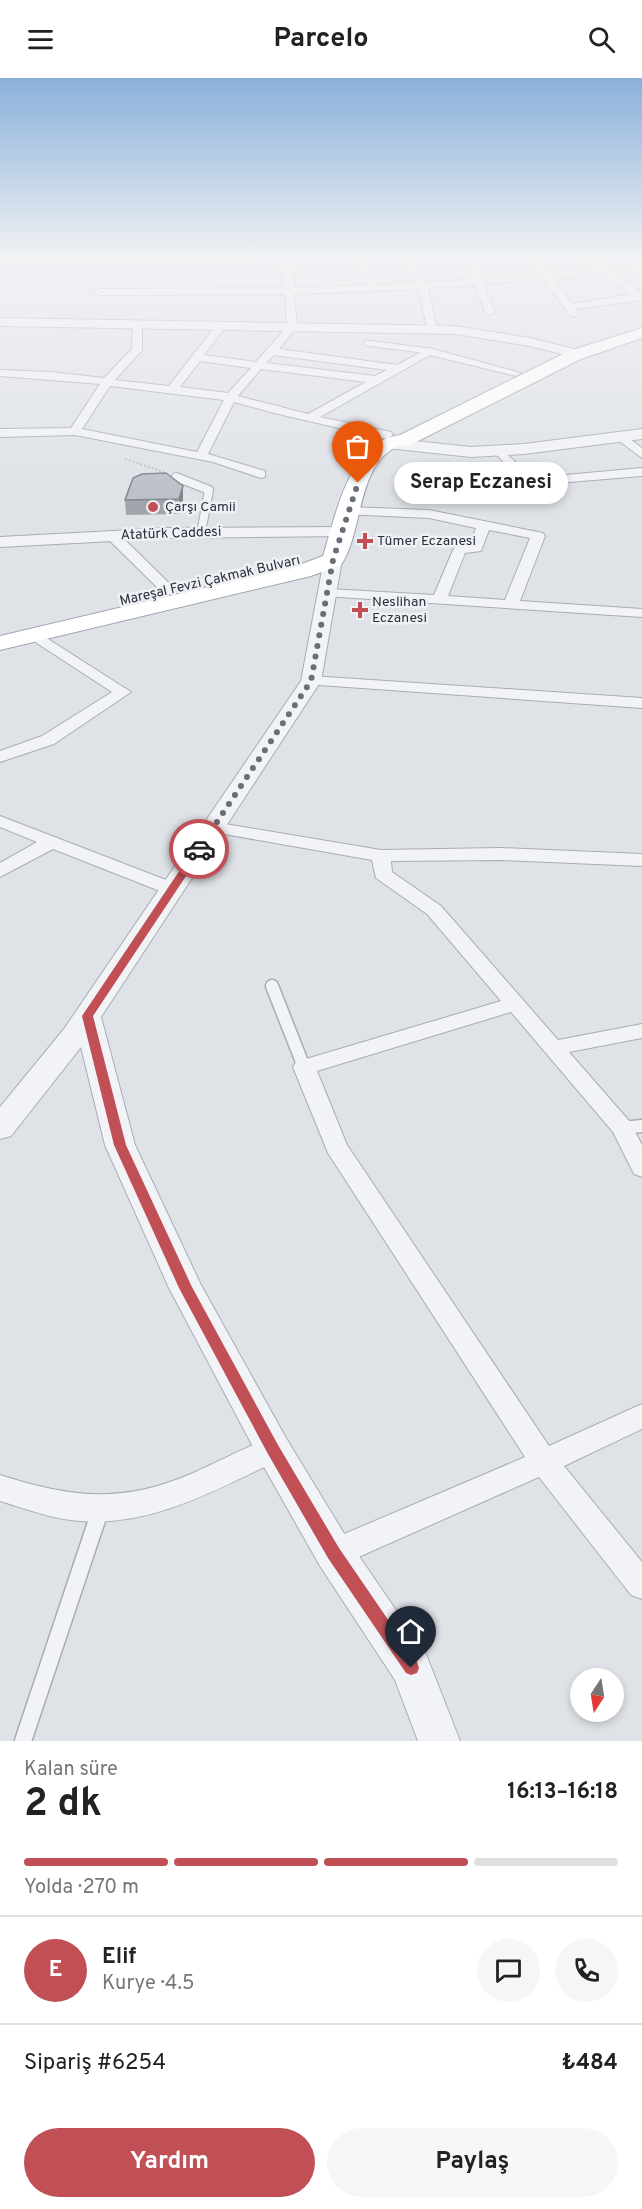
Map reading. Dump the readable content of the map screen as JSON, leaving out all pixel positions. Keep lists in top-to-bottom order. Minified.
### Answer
{"streets":{"main road":["Mareşal Fevzi Çakmak Bulvarı"],"street":["Atatürk Caddesi"]},"places":{"other":["Serap Eczanesi","Çarşı Camii"],"health":["Tümer Eczanesi","Neslihan Eczanesi"]},"north":"bottom","page":{"header":"Parcelo","bubble":"Serap Eczanesi","heading":["2 dk","Kalan süre","16:13–16:18"],"panel":["Elif","Kurye · 4.5","Sipariş #6254","₺484"],"bar":"Yolda · 270 m","round":"E","buttons":["Yardım","Paylaş"]}}
